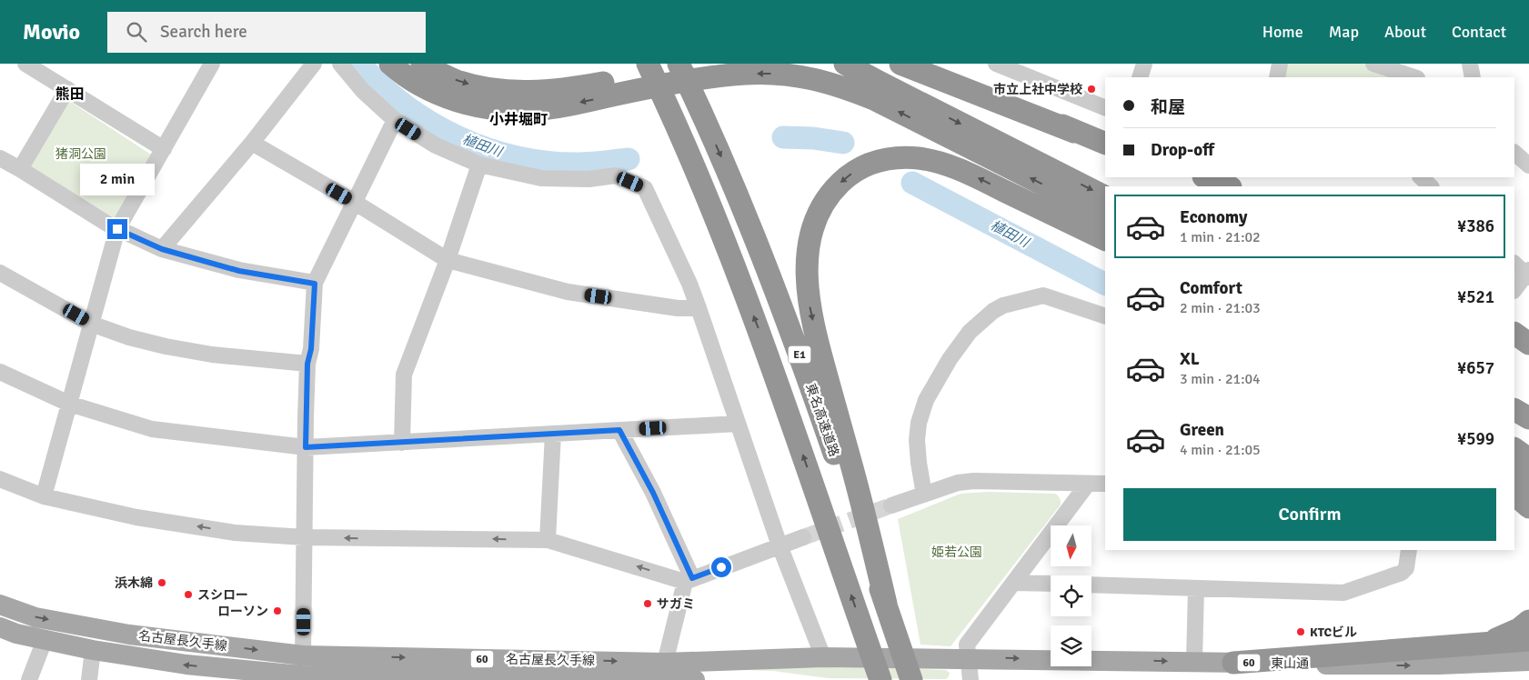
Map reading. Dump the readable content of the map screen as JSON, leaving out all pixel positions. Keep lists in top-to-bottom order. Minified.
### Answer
{"streets":{"highway":["E1","東名高速道路"],"main road":["名古屋長久手線","60","東山通"]},"crossings":[["名古屋長久手線","東山通"]],"one_way":["東山通"],"districts":["熊田","小井堀町"],"water":["植田川"],"parks":["猪洞公園","姫若公園"],"places":["市立上社中学校","浜木綿","スシロー","サガミ","ローソン","KTCビル"],"north":"bottom","page":{"header":"Movio","search":"Search here","nav":["Home","Map","About","Contact"],"banner":["和屋","Drop-off"],"bubble":"2 min","list":[{"name":"Economy","note":"1 min · 21:02","value":"¥386"},{"name":"Comfort","note":"2 min · 21:03","value":"¥521"},{"name":"XL","note":"3 min · 21:04","value":"¥657"},{"name":"Green","note":"4 min · 21:05","value":"¥599"}],"buttons":"Confirm"}}
